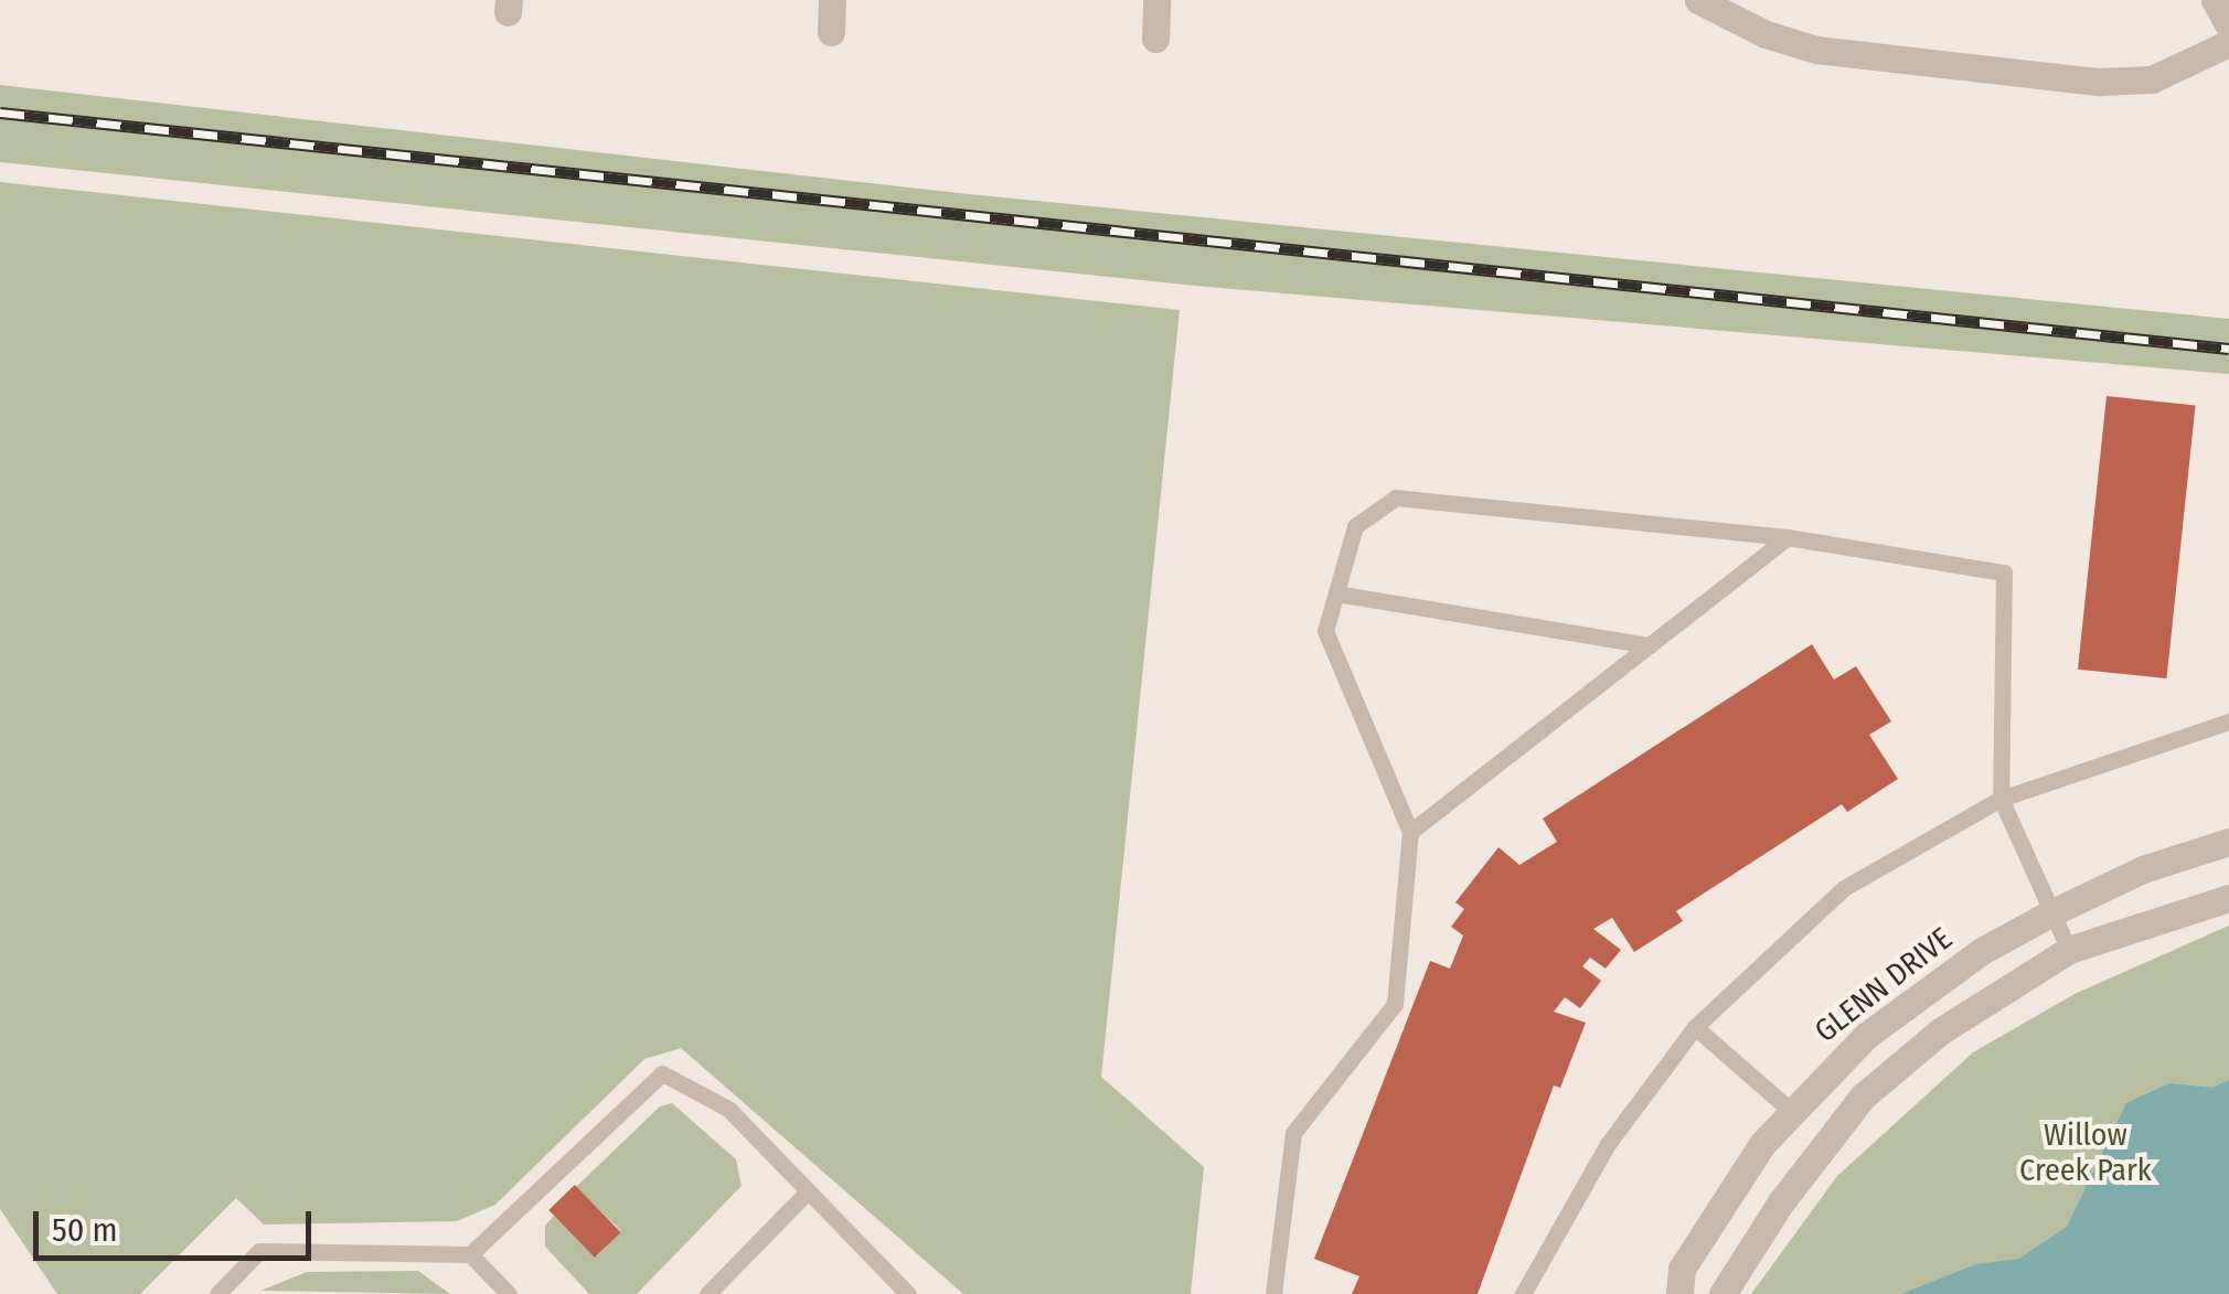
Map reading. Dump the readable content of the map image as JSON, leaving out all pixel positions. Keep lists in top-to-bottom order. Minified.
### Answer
{"streets":{"street":["GLENN DRIVE"]},"parks":["Willow Creek Park"],"scale_bar":"50 m"}
